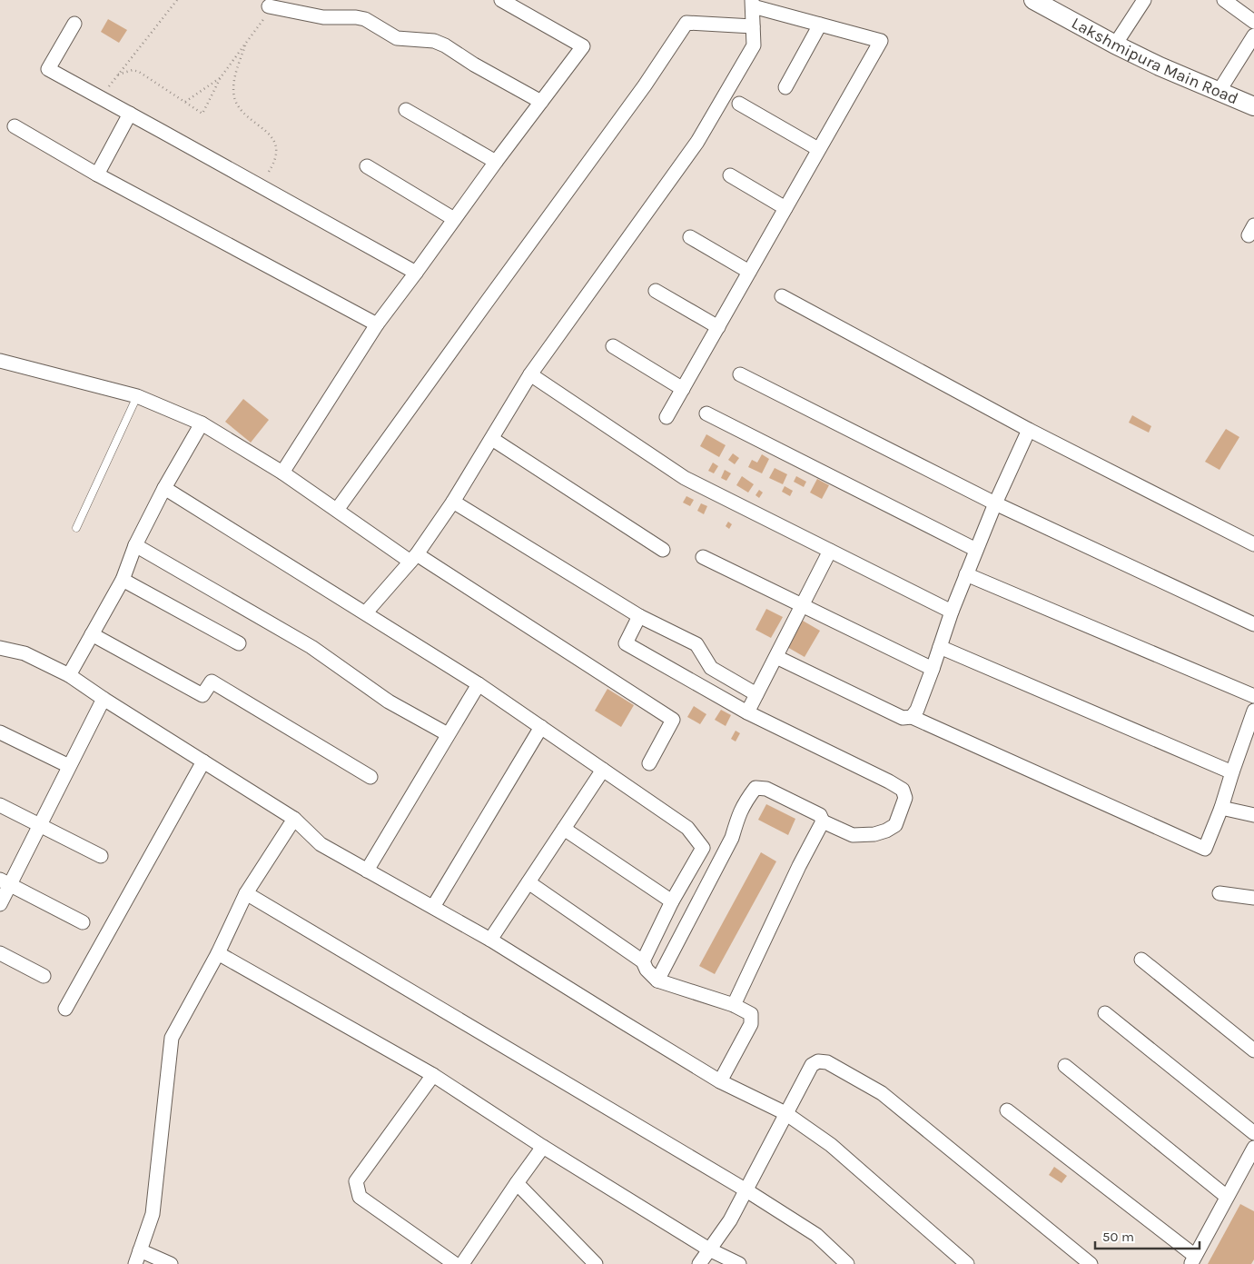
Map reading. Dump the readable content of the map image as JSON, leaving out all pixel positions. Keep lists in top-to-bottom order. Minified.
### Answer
{"streets":{"main road":["Lakshmipura Main Road"]},"scale_bar":"50 m"}
